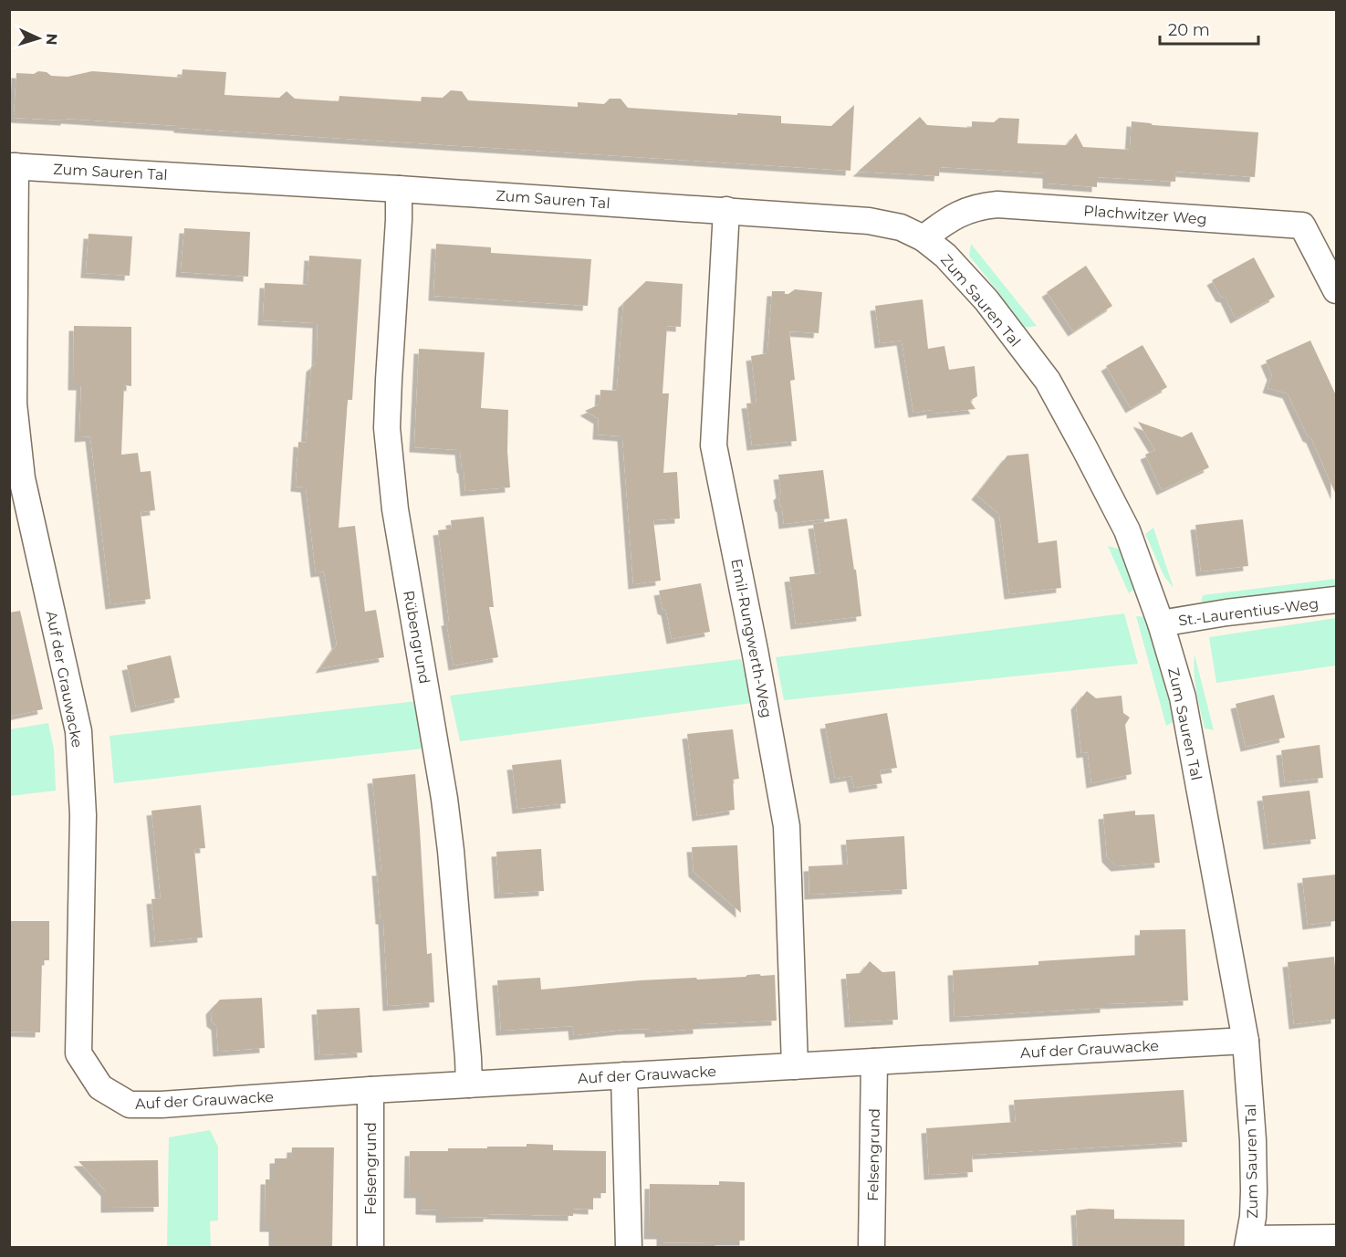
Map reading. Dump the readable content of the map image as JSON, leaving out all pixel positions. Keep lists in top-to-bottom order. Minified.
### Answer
{"streets":{"street":["Zum Sauren Tal","Plachwitzer Weg","St.-Laurentius-Weg","Rübengrund","Emil-Rungwerth-Weg","Auf der Grauwacke","Felsengrund"]},"crossings":[["Zum Sauren Tal","Plachwitzer Weg"],["Zum Sauren Tal","St.-Laurentius-Weg"],["Zum Sauren Tal","Rübengrund"],["Zum Sauren Tal","Emil-Rungwerth-Weg"],["Zum Sauren Tal","Auf der Grauwacke"],["Rübengrund","Auf der Grauwacke"],["Emil-Rungwerth-Weg","Auf der Grauwacke"],["Auf der Grauwacke","Felsengrund"]],"scale_bar":"20 m","north":"right"}
